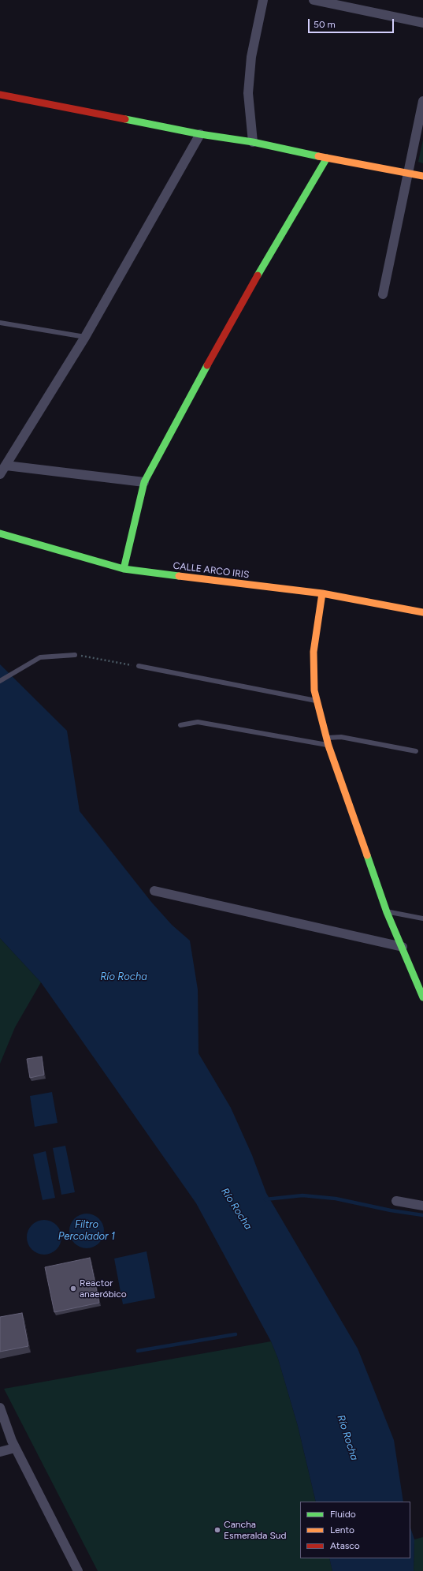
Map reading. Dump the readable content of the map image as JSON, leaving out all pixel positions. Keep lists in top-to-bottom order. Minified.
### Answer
{"streets":{"street":["CALLE ARCO IRIS"]},"water":["Río Rocha","Filtro Percolador 1"],"places":["Reactor anaeróbico","Cancha Esmeralda Sud"],"legend":["Fluido","Lento","Atasco"],"scale_bar":"50 m"}
